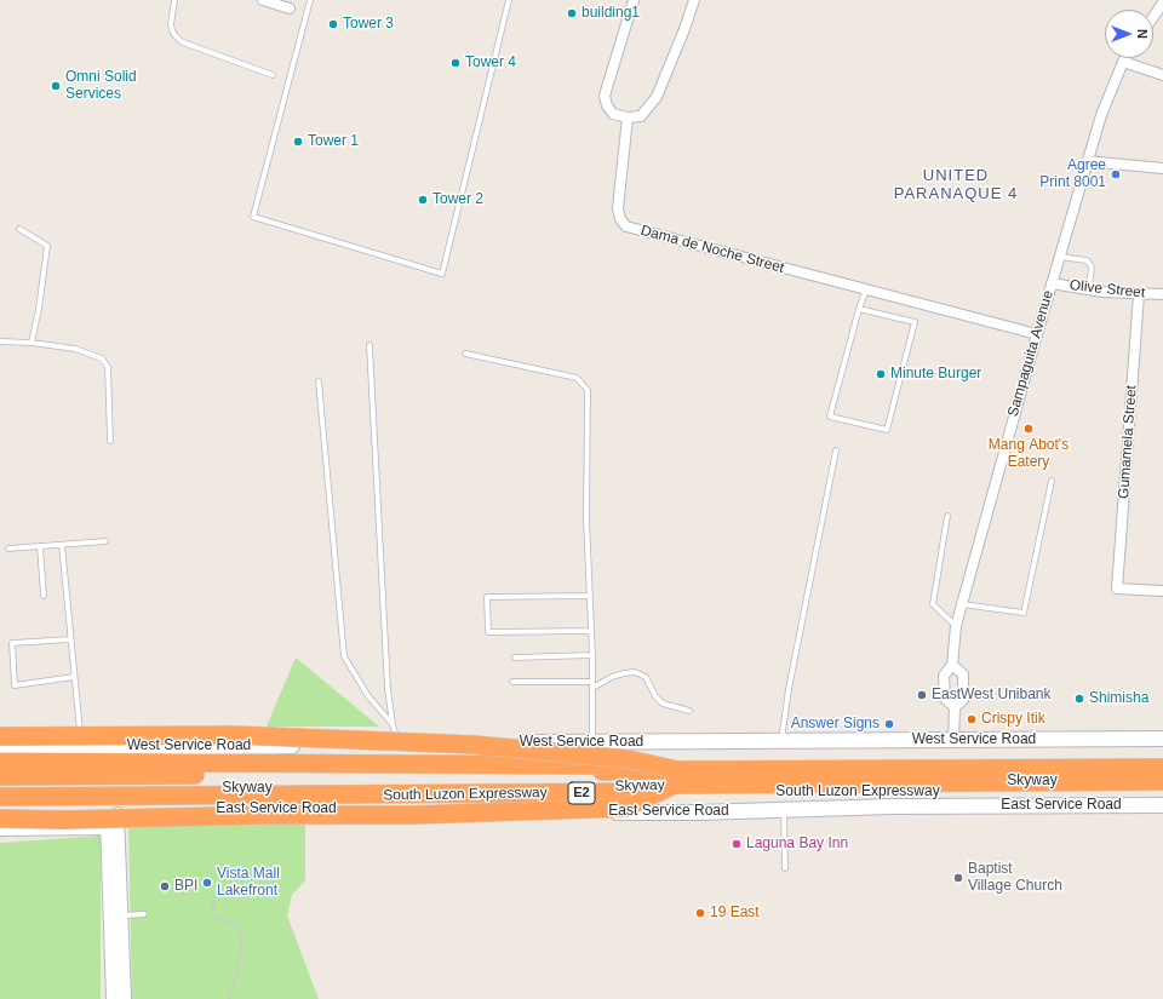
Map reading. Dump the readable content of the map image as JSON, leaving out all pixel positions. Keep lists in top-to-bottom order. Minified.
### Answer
{"streets":{"highway":["Skyway","South Luzon Expressway","E2"],"main road":["West Service Road","East Service Road"],"street":["Dama de Noche Street","Olive Street","Sampaguita Avenue","Gumamela Street"]},"crossings":[["Dama de Noche Street","Sampaguita Avenue"],["Olive Street","Sampaguita Avenue"],["Olive Street","Gumamela Street"],["Sampaguita Avenue","West Service Road"]],"districts":["UNITED PARANAQUE 4"],"places":["building1","Tower 3","Tower 4","Omni Solid Services","Tower 1","Agree Print 8001","Tower 2","Minute Burger","Mang Abot's Eatery","EastWest Unibank","Shimisha","Crispy Itik","Answer Signs","Laguna Bay Inn","Baptist Village Church","Vista Mall Lakefront","BPI","19 East"],"north":"right"}
